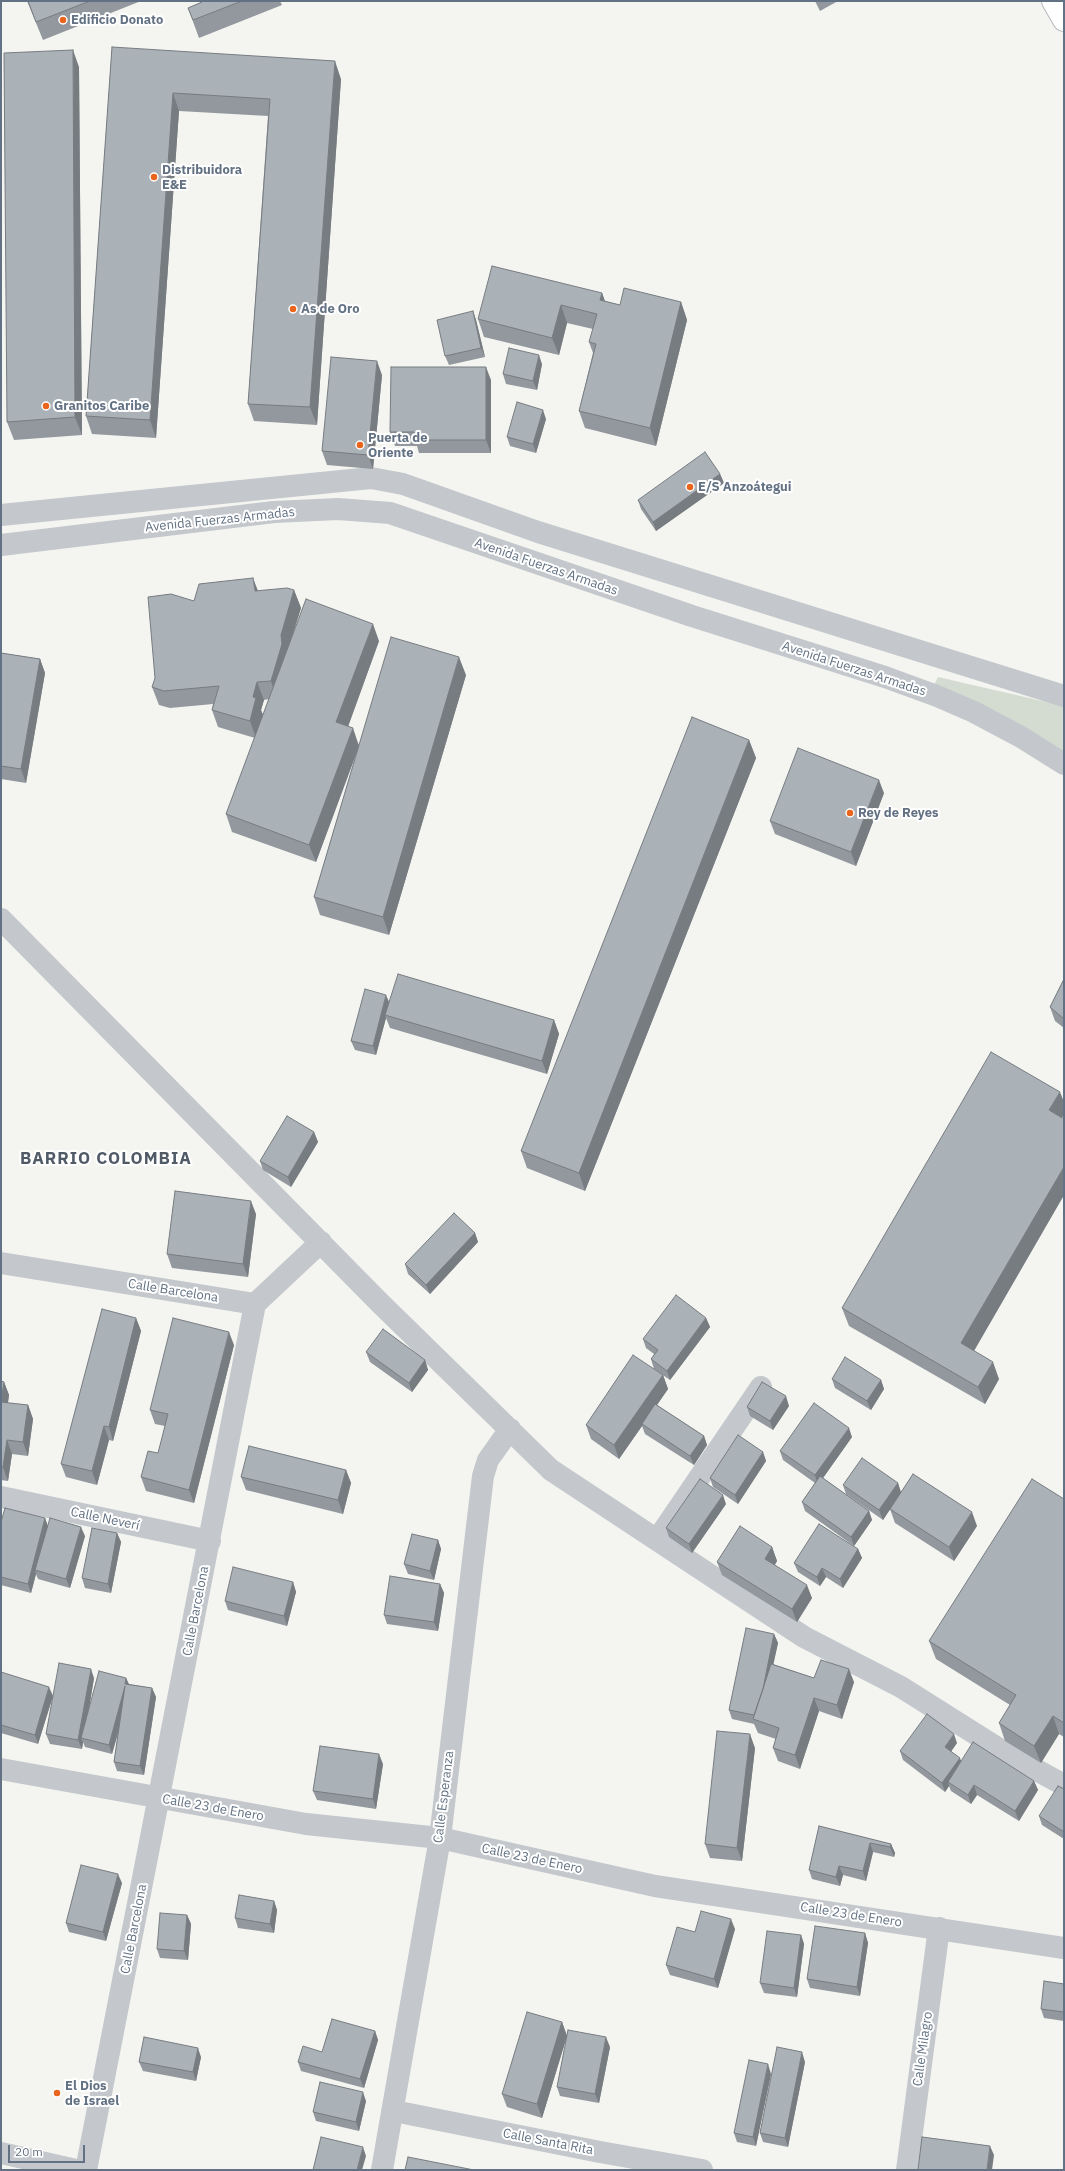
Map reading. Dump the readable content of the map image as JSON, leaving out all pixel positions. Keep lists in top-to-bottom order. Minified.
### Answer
{"streets":{"street":["Avenida Fuerzas Armadas","Calle Barcelona","Calle Neverí","Calle Esperanza","Calle 23 de Enero","Calle Milagro","Calle Santa Rita"]},"crossings":[["Calle Barcelona","Calle Neverí"],["Calle Barcelona","Calle 23 de Enero"],["Calle Esperanza","Calle 23 de Enero"],["Calle Esperanza","Calle Santa Rita"],["Calle 23 de Enero","Calle Milagro"]],"districts":["BARRIO COLOMBIA"],"places":["Edificio Donato","Distribuidora E&E","As de Oro","Granitos Caribe","Puerta de Oriente","E/S Anzoátegui","Rey de Reyes","El Dios de Israel"],"scale_bar":"20 m"}
